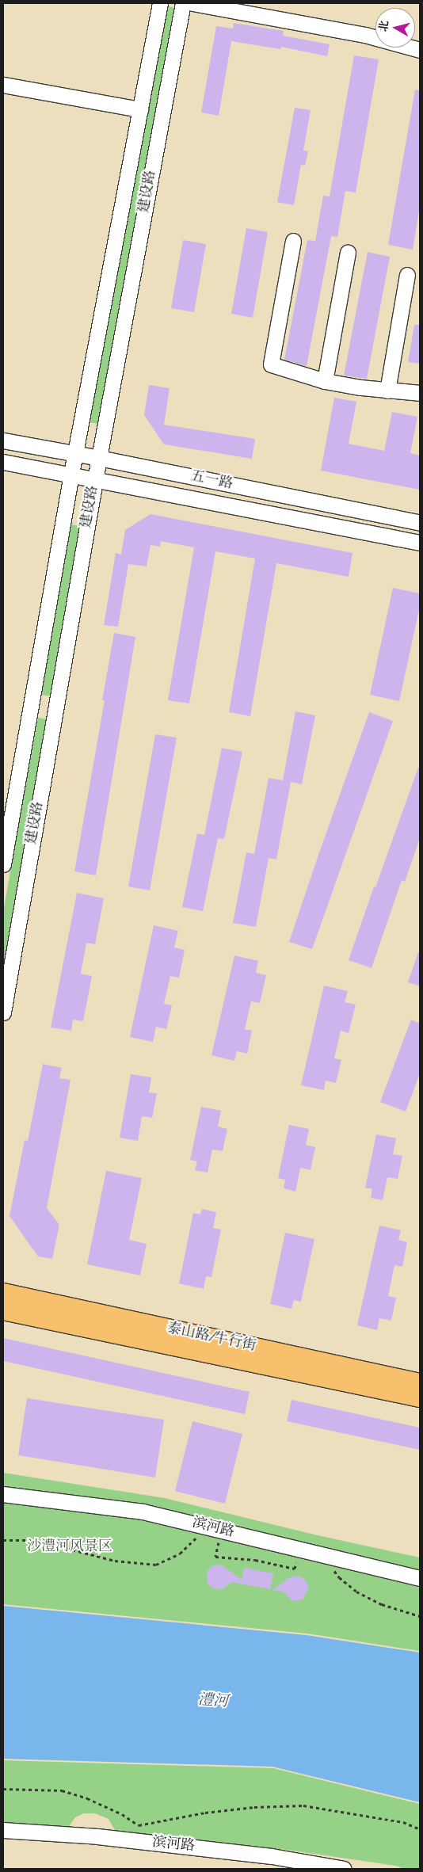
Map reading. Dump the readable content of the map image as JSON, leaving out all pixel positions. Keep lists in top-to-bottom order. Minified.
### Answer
{"streets":{"main road":["泰山路/牛行街"],"street":["建设路","五一路","滨河路"]},"crossings":[["建设路","五一路"]],"water":["澧河"],"parks":["沙澧河风景区"],"north":"left"}
